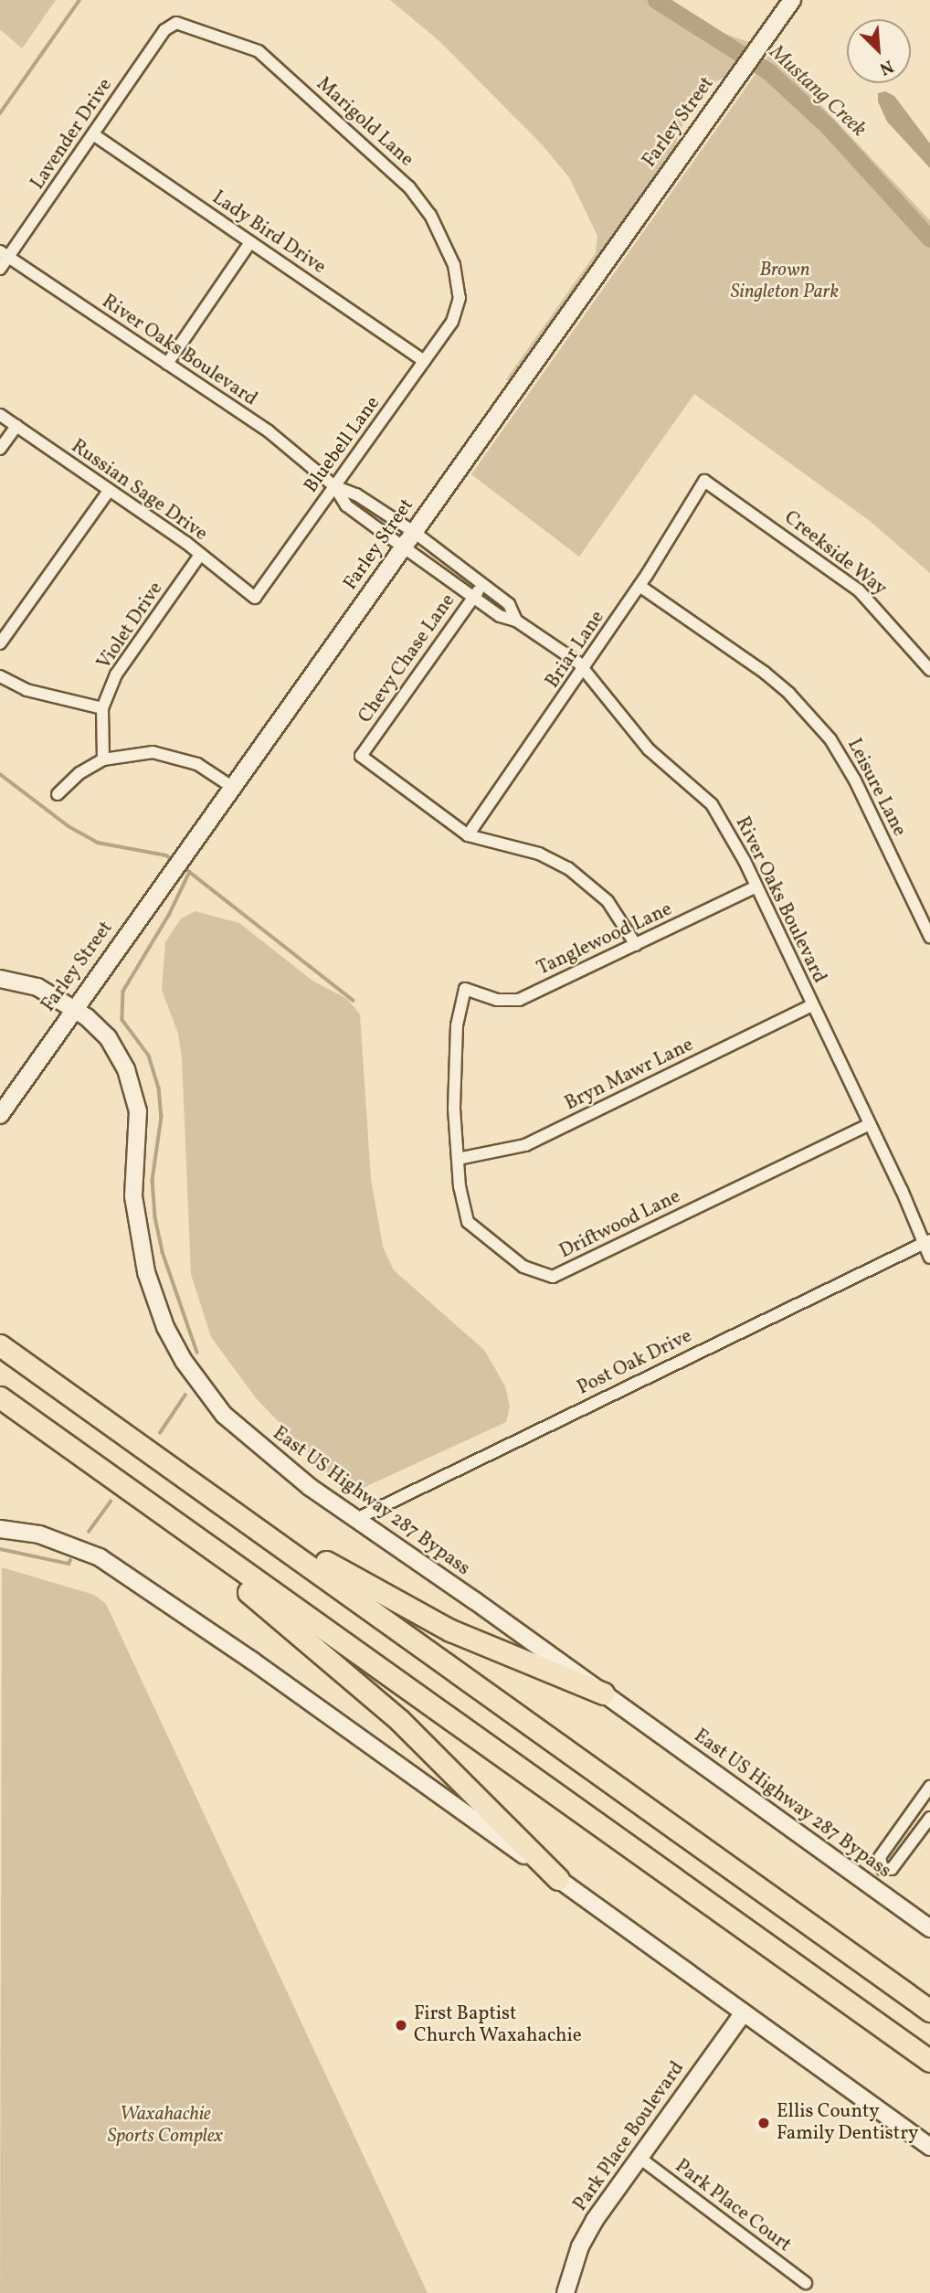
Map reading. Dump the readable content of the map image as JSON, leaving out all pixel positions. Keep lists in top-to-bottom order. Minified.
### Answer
{"streets":{"main road":["Farley Street","East US Highway 287 Bypass","Park Place Boulevard"],"street":["Marigold Lane","Lavender Drive","Lady Bird Drive","River Oaks Boulevard","Bluebell Lane","Russian Sage Drive","Creekside Way","Violet Drive","Briar Lane","Chevy Chase Lane","Leisure Lane","Tanglewood Lane","Bryn Mawr Lane","Driftwood Lane","Post Oak Drive","Park Place Court"]},"crossings":[["Marigold Lane","Lavender Drive"],["Marigold Lane","Bluebell Lane"],["Farley Street","River Oaks Boulevard"],["Farley Street","East US Highway 287 Bypass"],["Lavender Drive","Lady Bird Drive"],["Lavender Drive","River Oaks Boulevard"],["Lady Bird Drive","Bluebell Lane"],["River Oaks Boulevard","Bluebell Lane"],["River Oaks Boulevard","Briar Lane"],["River Oaks Boulevard","Chevy Chase Lane"],["River Oaks Boulevard","Tanglewood Lane"],["River Oaks Boulevard","Bryn Mawr Lane"],["River Oaks Boulevard","Driftwood Lane"],["River Oaks Boulevard","Post Oak Drive"],["Bluebell Lane","Russian Sage Drive"],["Russian Sage Drive","Violet Drive"],["Creekside Way","Briar Lane"],["Briar Lane","Chevy Chase Lane"],["Briar Lane","Leisure Lane"],["Tanglewood Lane","Driftwood Lane"],["Bryn Mawr Lane","Driftwood Lane"],["Post Oak Drive","East US Highway 287 Bypass"],["Park Place Boulevard","Park Place Court"]],"water":["Mustang Creek"],"parks":["Brown Singleton Park","Waxahachie Sports Complex"],"places":["First Baptist Church Waxahachie","Ellis County Family Dentistry"],"north":"bottom right"}
